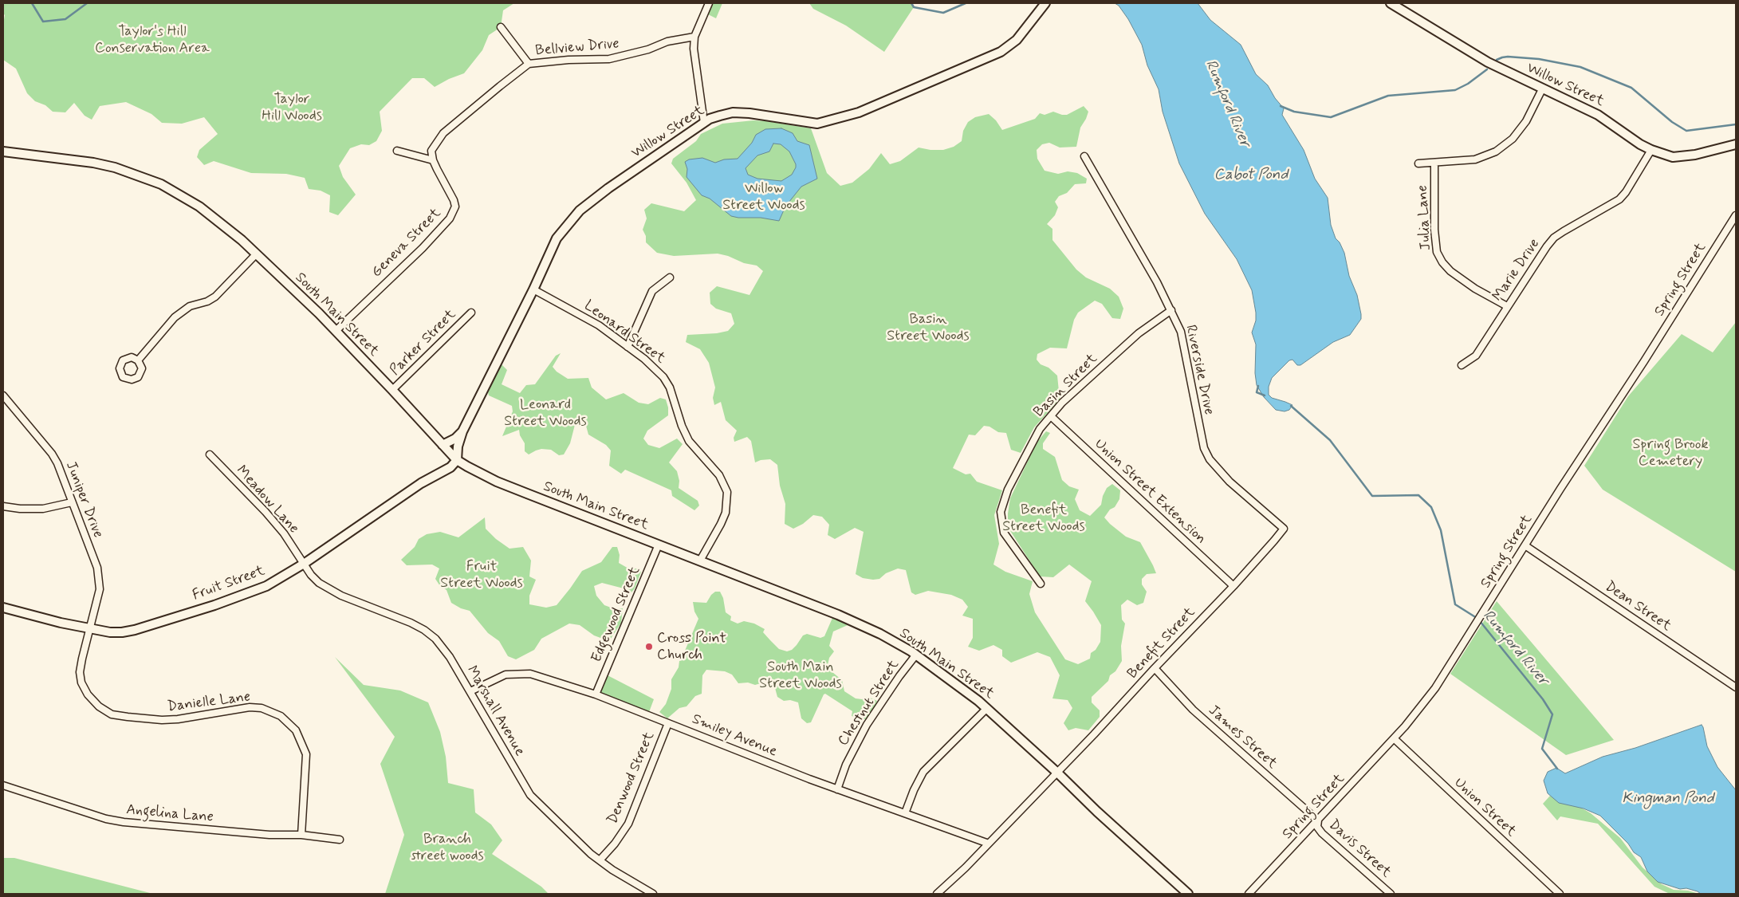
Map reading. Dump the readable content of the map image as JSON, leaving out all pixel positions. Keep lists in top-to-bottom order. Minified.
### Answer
{"streets":{"street":["Bellview Drive","Willow Street","Julia Lane","Geneva Street","Marie Drive","Spring Street","South Main Street","Leonard Street","Parker Street","Riverside Drive","Basin Street","Union Street Extension","Juniper Drive","Meadow Lane","Fruit Street","Dean Street","Edgewood Street","Benefit Street","Danielle Lane","Chestnut Street","Marshall Avenue","Smiley Avenue","James Street","Denwood Street","Union Street","Angelina Lane","Davis Street"]},"crossings":[["Bellview Drive","Geneva Street"],["Willow Street","Marie Drive"],["Willow Street","Leonard Street"],["Julia Lane","Marie Drive"],["Geneva Street","South Main Street"],["Spring Street","Dean Street"],["Spring Street","James Street"],["Spring Street","Union Street"],["Spring Street","Davis Street"],["South Main Street","Leonard Street"],["South Main Street","Parker Street"],["South Main Street","Fruit Street"],["South Main Street","Edgewood Street"],["South Main Street","Benefit Street"],["South Main Street","Chestnut Street"],["Riverside Drive","Basin Street"],["Riverside Drive","Benefit Street"],["Basin Street","Union Street Extension"],["Union Street Extension","Benefit Street"],["Juniper Drive","Fruit Street"],["Juniper Drive","Danielle Lane"],["Meadow Lane","Fruit Street"],["Meadow Lane","Marshall Avenue"],["Fruit Street","Danielle Lane"],["Fruit Street","Marshall Avenue"],["Edgewood Street","Smiley Avenue"],["Benefit Street","Smiley Avenue"],["Benefit Street","James Street"],["Danielle Lane","Angelina Lane"],["Chestnut Street","Smiley Avenue"],["Marshall Avenue","Smiley Avenue"],["Marshall Avenue","Denwood Street"],["Smiley Avenue","Denwood Street"],["James Street","Davis Street"]],"water":["Rumford River","Cabot Pond","Kingman Pond"],"parks":["Taylor's Hill Conservation Area","Taylor Hill Woods","Willow Street Woods","Basin Street Woods","Leonard Street Woods","Spring Brook Cemetery","Benefit Street Woods","Fruit Street Woods","South Main Street Woods","Branch street woods"],"places":["Cross Point Church"]}
